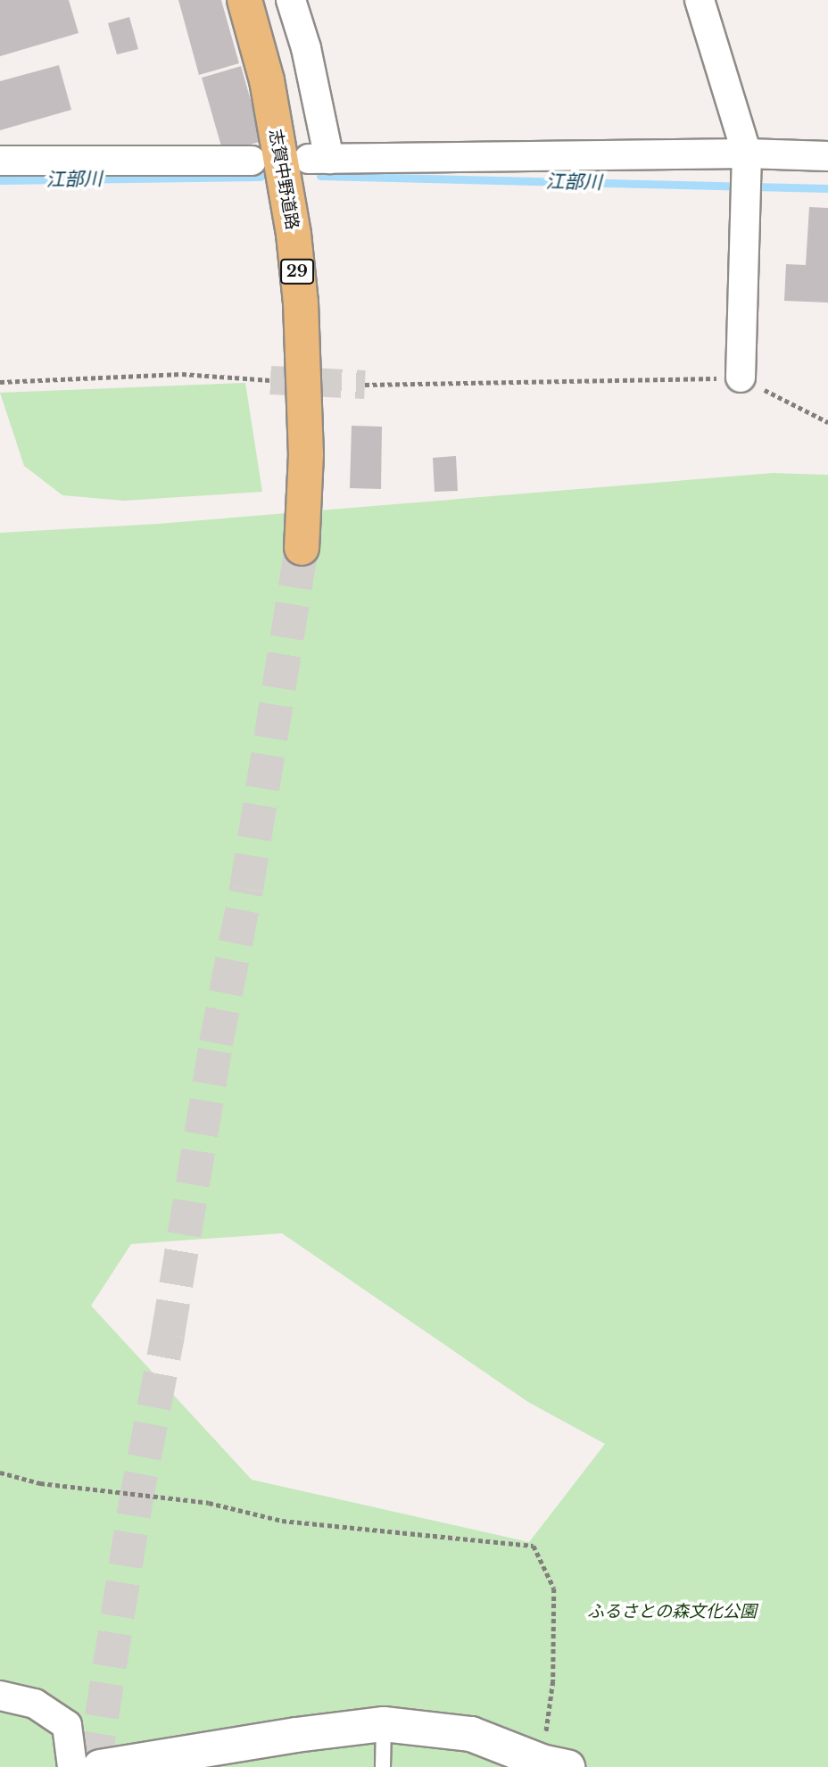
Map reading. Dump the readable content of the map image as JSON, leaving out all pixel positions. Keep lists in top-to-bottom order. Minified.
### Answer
{"streets":{"main road":["志賀中野道路","29"]},"water":["江部川"],"parks":["ふるさとの森文化公園"]}
